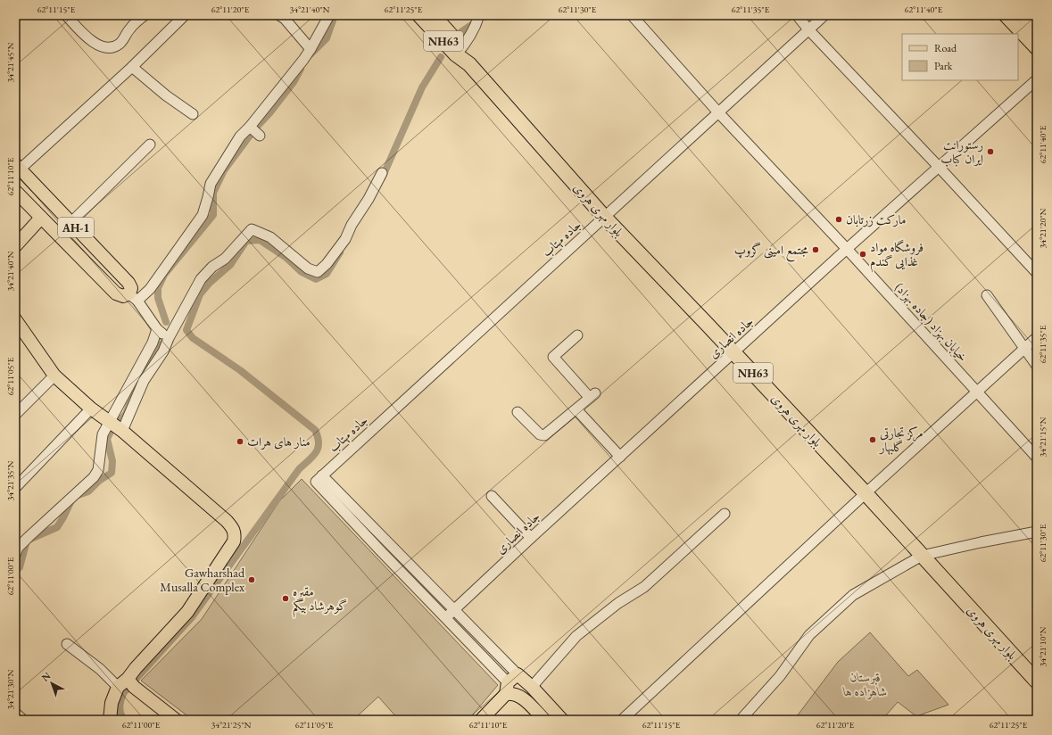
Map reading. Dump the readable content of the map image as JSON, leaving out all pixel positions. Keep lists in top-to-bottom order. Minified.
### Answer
{"streets":{"highway":["NH63","بلوار مهری هروی"],"main road":["AH-1"],"street":["جاده مهتاب","خیابان بهزاد (جاده بهزاد)","جاده انصاری"]},"crossings":[["بلوار مهری هروی","جاده مهتاب"],["بلوار مهری هروی","جاده انصاری"],["جاده مهتاب","خیابان بهزاد (جاده بهزاد)"],["خیابان بهزاد (جاده بهزاد)","جاده انصاری"]],"parks":["قبرستان شاهزاده ها"],"places":["رستورانت ایران کباب","مارکت زرتابان","مجتمع امینی گروپ","فروشگاه مواد غذایی گندم","مرکز تجارتی گلبهار","منار های هرات","Gawharshad Musalla Complex","مقبره گوهرشاد بیگم"],"legend":["Road","Park"],"north":"top left","coordinates":["62°11'15\"E","62°11'20\"E","34°21'40\"N","62°11'25\"E","62°11'30\"E","62°11'35\"E","62°11'40\"E","34°21'45\"N","62°11'10\"E","34°21'20\"N","62°11'05\"E","34°21'15\"N","34°21'35\"N","62°11'00\"E","34°21'10\"N","34°21'30\"N","34°21'25\"N"]}
